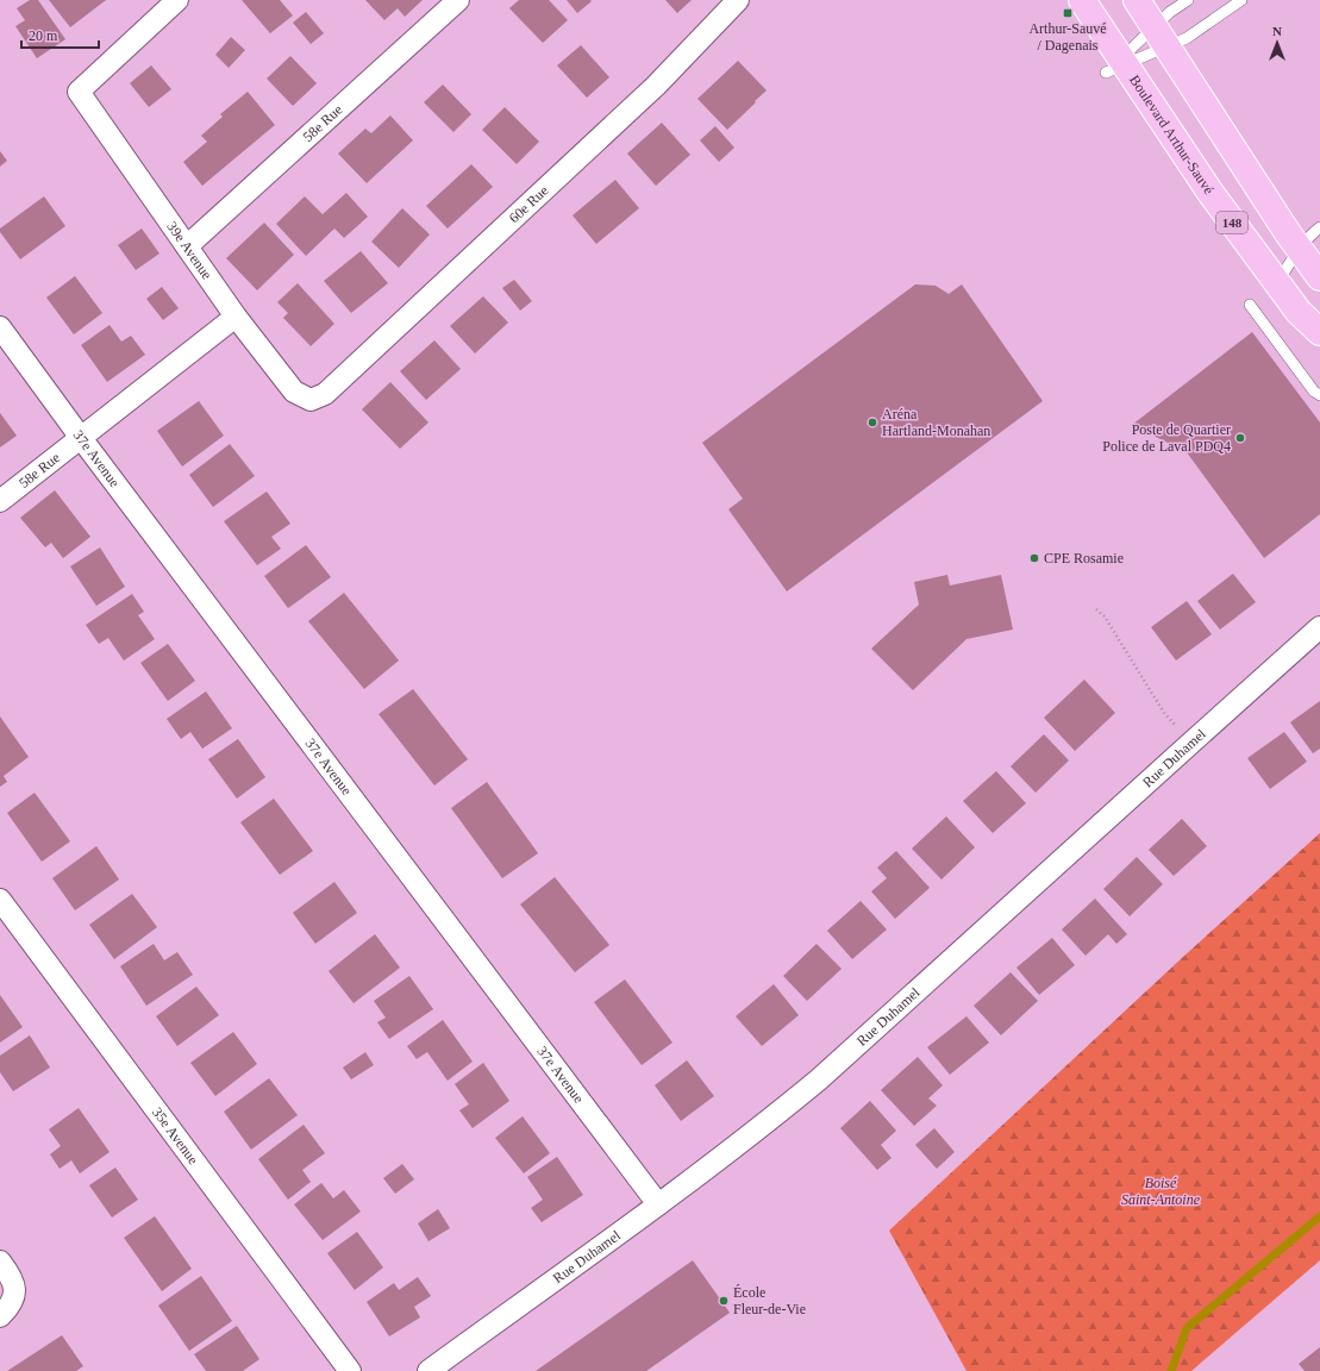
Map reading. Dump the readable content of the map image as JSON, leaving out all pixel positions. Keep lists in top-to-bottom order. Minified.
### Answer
{"streets":{"main road":["Boulevard Arthur-Sauvé","148"],"street":["58e Rue","60e Rue","39e Avenue","37e Avenue","Rue Duhamel","35e Avenue"]},"crossings":[["58e Rue","39e Avenue"],["58e Rue","37e Avenue"],["60e Rue","39e Avenue"],["37e Avenue","Rue Duhamel"]],"parks":["Boisé Saint-Antoine"],"places":{"transit":["Arthur-Sauvé / Dagenais"],"other":["Aréna Hartland-Monahan","Poste de Quartier Police de Laval PDQ4","CPE Rosamie","École Fleur-de-Vie"]},"scale_bar":"20 m","north":"top"}
